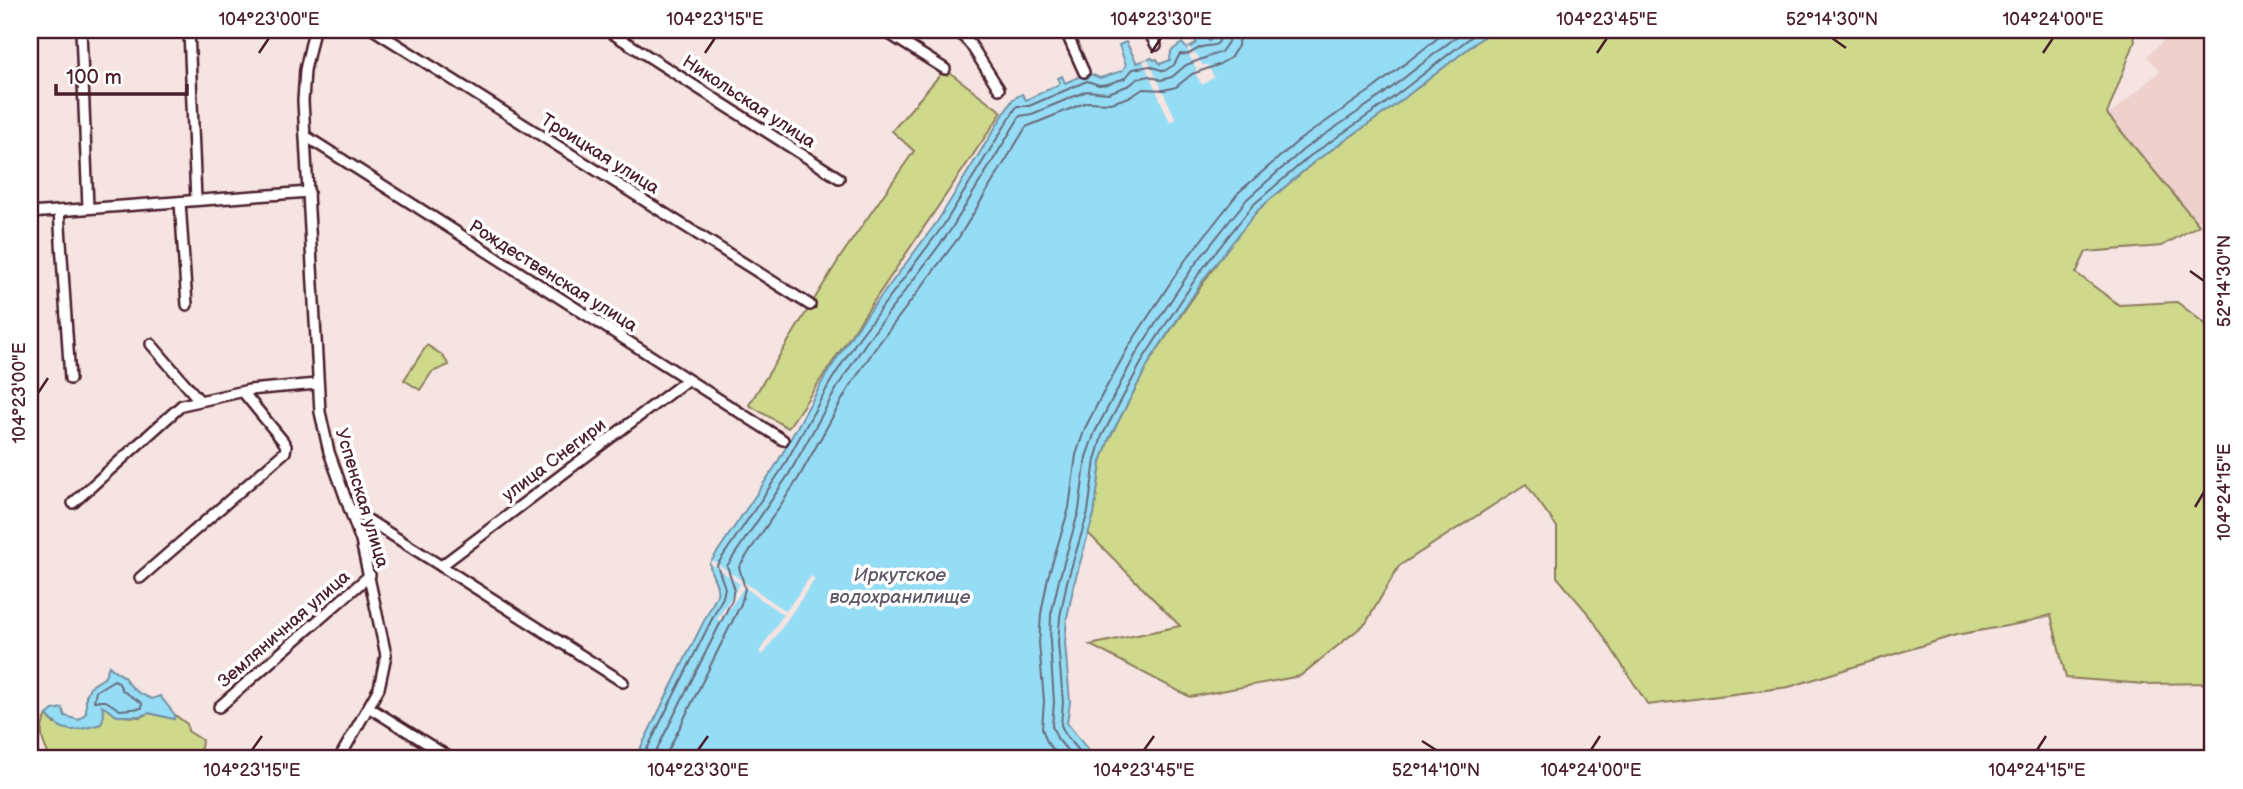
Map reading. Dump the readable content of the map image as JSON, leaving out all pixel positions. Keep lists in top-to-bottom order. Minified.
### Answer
{"streets":{"street":["Никольская улица","Троицкая улица","Рождественская улица","улица Снегири","Успенская улица","Земляничная улица"]},"crossings":[["Рождественская улица","улица Снегири"],["Рождественская улица","Успенская улица"],["Успенская улица","Земляничная улица"]],"water":["Иркутское водохранилище"],"scale_bar":"100 m","coordinates":["104°23'00\"E","104°23'15\"E","104°23'30\"E","104°23'45\"E","52°14'30\"N","104°24'00\"E","104°24'15\"E","52°14'10\"N"]}
